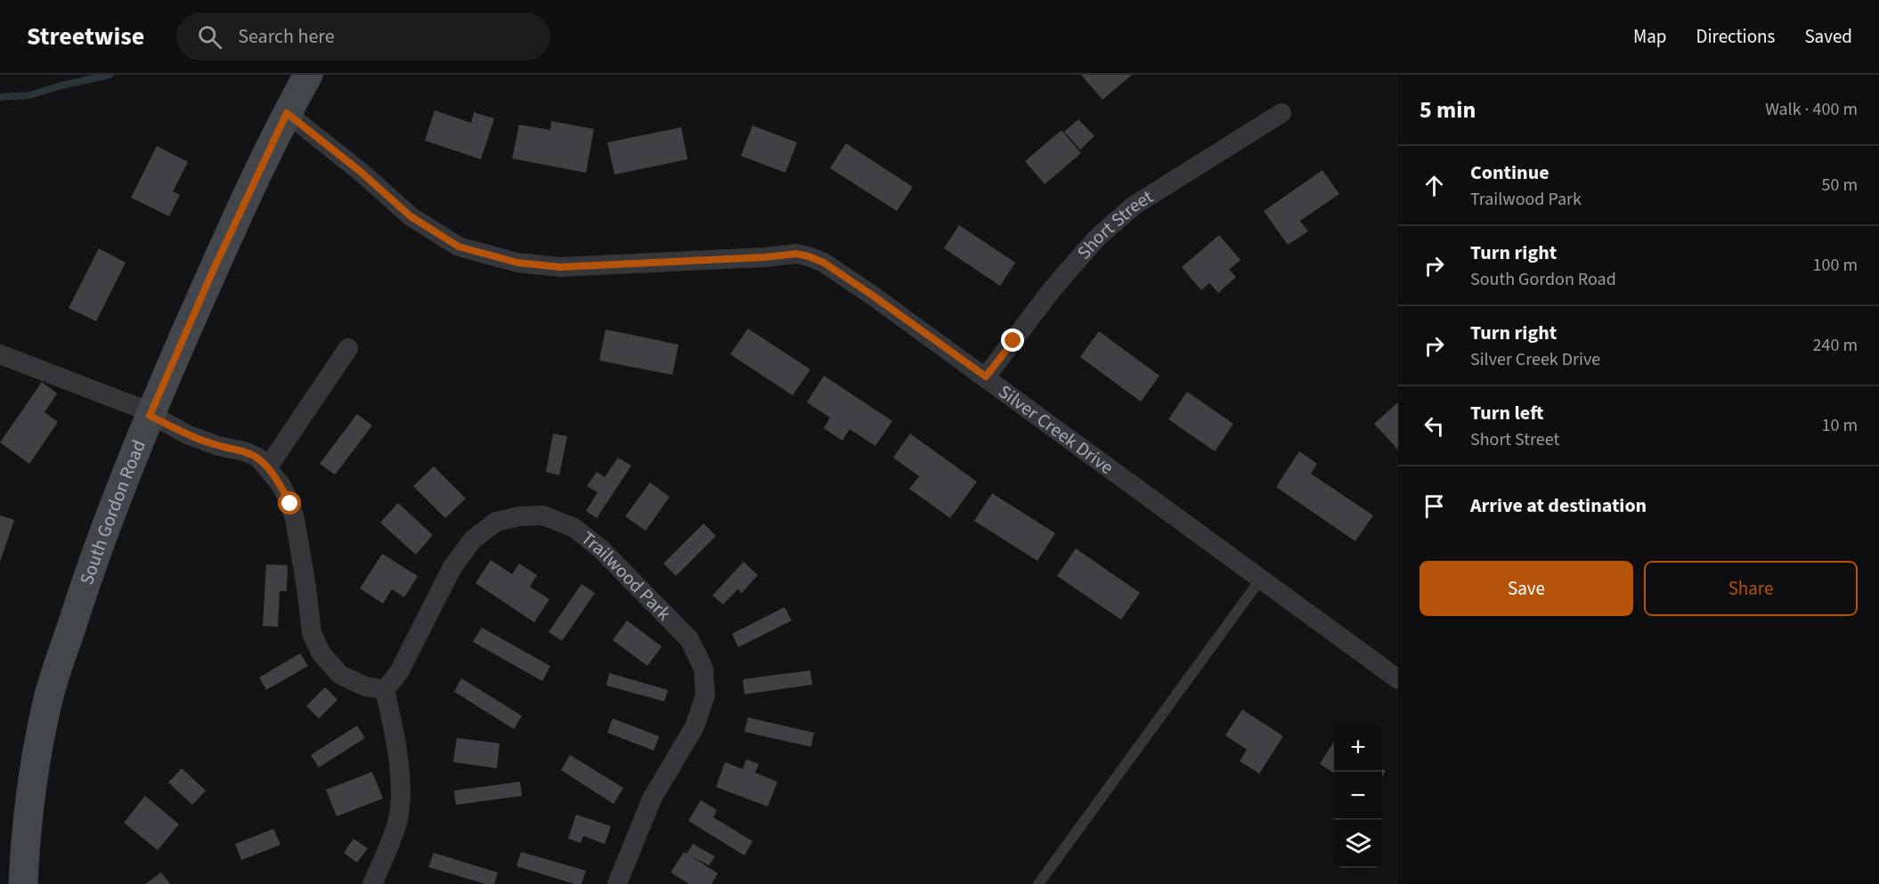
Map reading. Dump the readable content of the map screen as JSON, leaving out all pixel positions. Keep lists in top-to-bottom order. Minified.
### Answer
{"streets":{"street":["Short Street","Silver Creek Drive","South Gordon Road","Trailwood Park"]},"crossings":[["Short Street","Silver Creek Drive"],["Silver Creek Drive","South Gordon Road"]],"page":{"header":"Streetwise","search":"Search here","nav":["Map","Directions","Saved"],"heading":["5 min","Walk · 400 m"],"list":[["Continue","Trailwood Park","50 m"],["Turn right","South Gordon Road","100 m"],["Turn right","Silver Creek Drive","240 m"],["Turn left","Short Street","10 m"],"Arrive at destination"],"buttons":["Save","Share"],"map_buttons":["+","−"]}}
